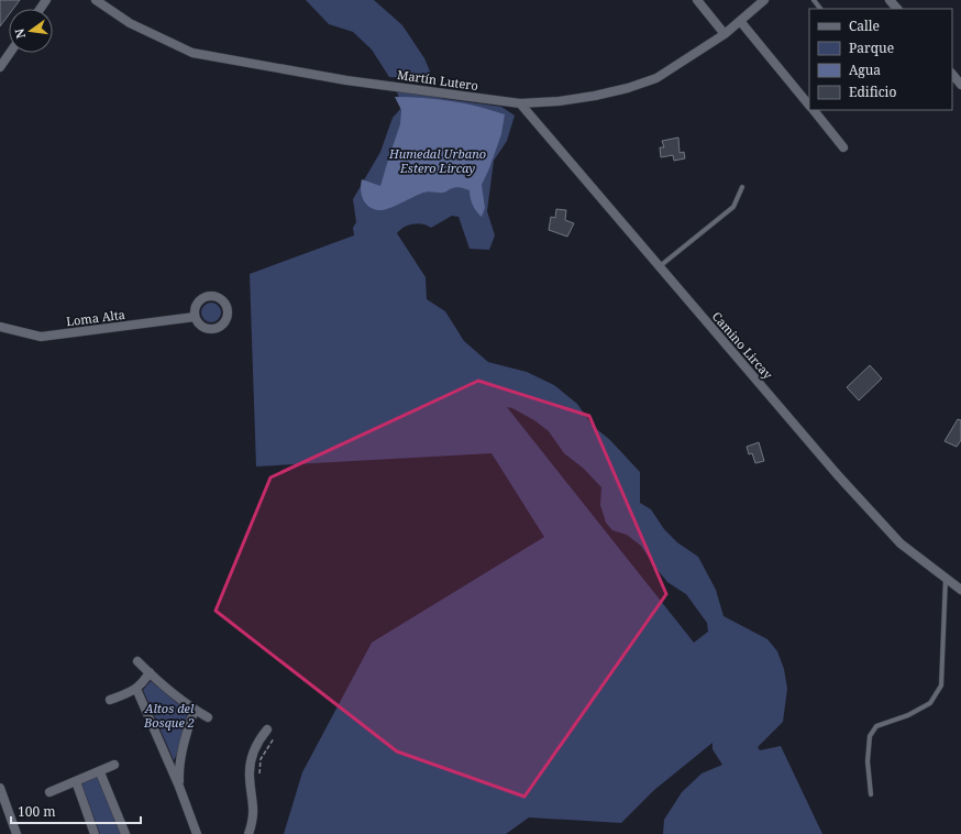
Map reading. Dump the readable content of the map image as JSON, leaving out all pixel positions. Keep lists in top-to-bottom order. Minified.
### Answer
{"streets":{"street":["Martín Lutero","Loma Alta","Camino Lircay"]},"crossings":[["Martín Lutero","Camino Lircay"]],"parks":["Humedal Urbano Estero Lircay","Altos del Bosque 2"],"legend":["Calle","Parque","Agua","Edificio"],"scale_bar":"100 m","north":"left"}
